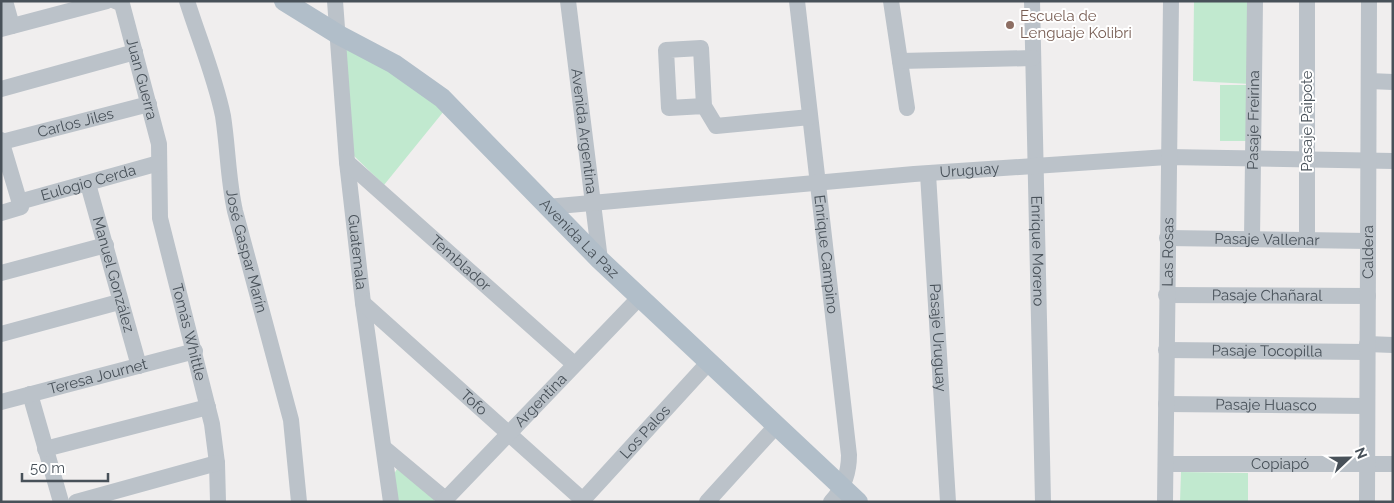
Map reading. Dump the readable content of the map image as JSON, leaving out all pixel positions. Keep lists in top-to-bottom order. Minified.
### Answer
{"streets":{"main road":["Avenida La Paz"],"street":["Juan Guerra","Pasaje Freirina","Pasaje Paipote","Carlos Jiles","Avenida Argentina","Uruguay","Eulogio Cerda","Pasaje Vallenar","José Gaspar Marín","Enrique Moreno","Las Rosas","Guatemala","Caldera","Enrique Campino","Temblador","Manuel González","Pasaje Chañaral","Tomás Whittle","Pasaje Uruguay","Pasaje Tocopilla","Teresa Journet","Argentina","Tofo","Pasaje Huasco","Los Palos","Copiapó"]},"crossings":[["Juan Guerra","Carlos Jiles"],["Juan Guerra","Eulogio Cerda"],["Juan Guerra","Tomás Whittle"],["Pasaje Freirina","Uruguay"],["Pasaje Freirina","Pasaje Vallenar"],["Pasaje Paipote","Uruguay"],["Pasaje Paipote","Pasaje Vallenar"],["Avenida Argentina","Uruguay"],["Avenida Argentina","Avenida La Paz"],["Uruguay","Avenida La Paz"],["Uruguay","Enrique Moreno"],["Uruguay","Las Rosas"],["Uruguay","Caldera"],["Uruguay","Enrique Campino"],["Uruguay","Pasaje Uruguay"],["Eulogio Cerda","Manuel González"],["Eulogio Cerda","Tomás Whittle"],["Avenida La Paz","Guatemala"],["Avenida La Paz","Enrique Campino"],["Avenida La Paz","Argentina"],["Avenida La Paz","Los Palos"],["Pasaje Vallenar","Las Rosas"],["Pasaje Vallenar","Caldera"],["Las Rosas","Pasaje Chañaral"],["Las Rosas","Pasaje Tocopilla"],["Las Rosas","Pasaje Huasco"],["Las Rosas","Copiapó"],["Guatemala","Temblador"],["Guatemala","Tofo"],["Caldera","Pasaje Chañaral"],["Caldera","Pasaje Tocopilla"],["Caldera","Pasaje Huasco"],["Caldera","Copiapó"],["Temblador","Argentina"],["Manuel González","Teresa Journet"],["Tomás Whittle","Teresa Journet"],["Argentina","Tofo"],["Tofo","Los Palos"]],"places":["Escuela de Lenguaje Kolibri"],"scale_bar":"50 m","north":"right"}
